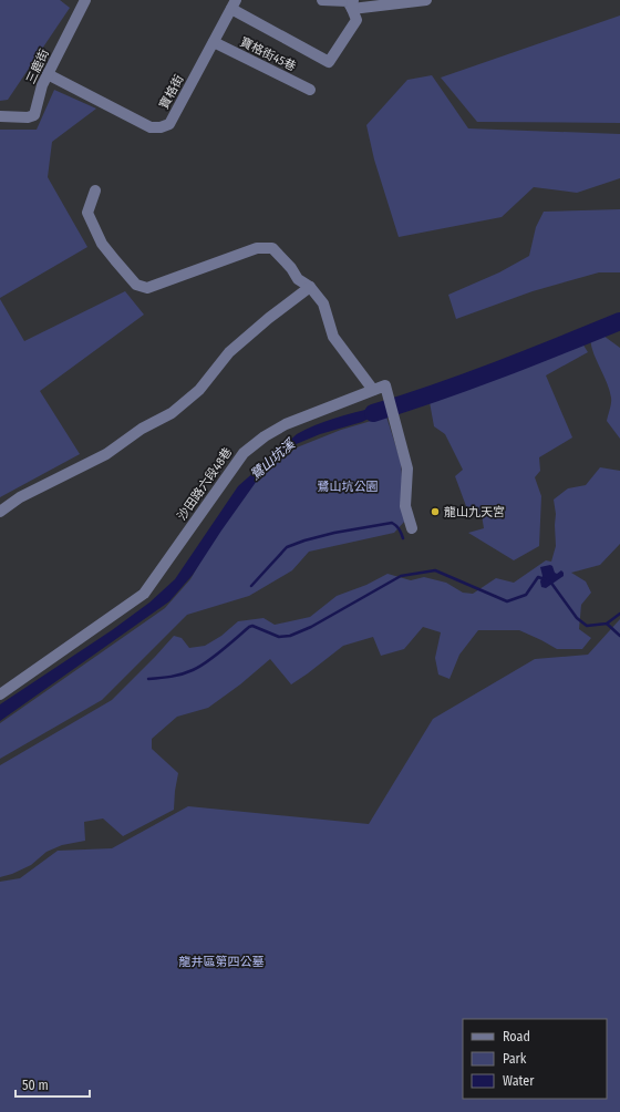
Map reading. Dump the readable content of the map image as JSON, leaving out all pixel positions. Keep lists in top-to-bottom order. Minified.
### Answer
{"streets":{"street":["寶格街45巷","三鹿街","寶格街","沙田路六段48巷"]},"crossings":[["寶格街45巷","寶格街"],["三鹿街","寶格街"]],"water":["鷺山坑溪"],"parks":["鷺山坑公園","龍井區第四公墓"],"places":["龍山九天宮"],"legend":["Road","Park","Water"],"scale_bar":"50 m"}
